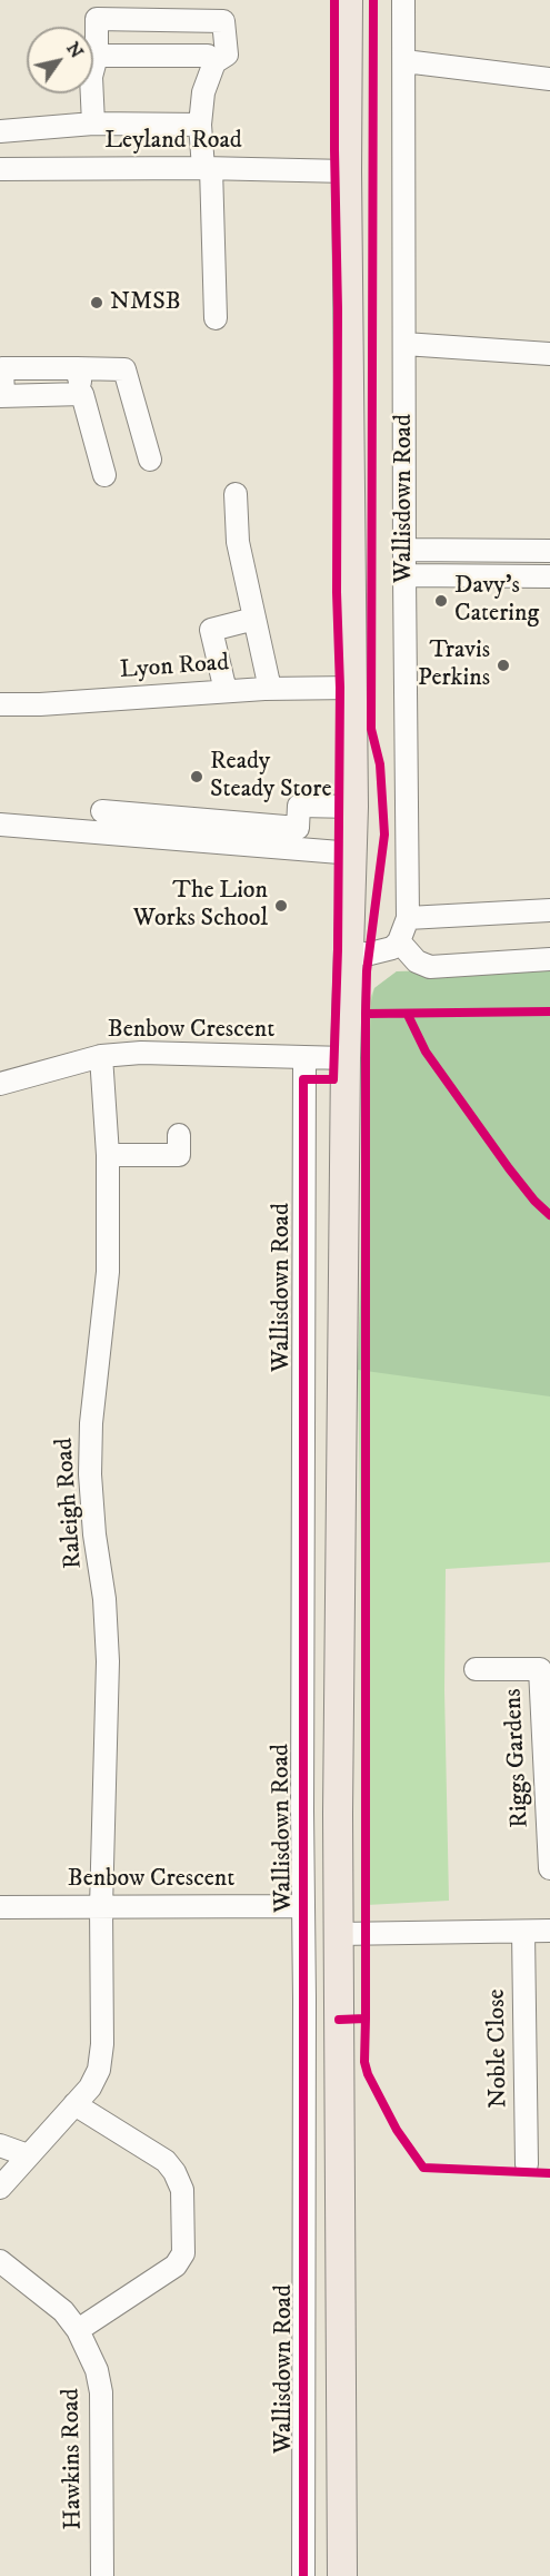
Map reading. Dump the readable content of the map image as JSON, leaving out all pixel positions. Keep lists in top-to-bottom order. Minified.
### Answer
{"streets":{"street":["Leyland Road","Wallisdown Road","Lyon Road","Benbow Crescent","Raleigh Road","Riggs Gardens","Noble Close","Hawkins Road"]},"crossings":[["Wallisdown Road","Benbow Crescent"],["Benbow Crescent","Raleigh Road"]],"places":["NMSB","Davy's Catering","Travis Perkins","Ready Steady Store","The Lion Works School"],"north":"top right"}
